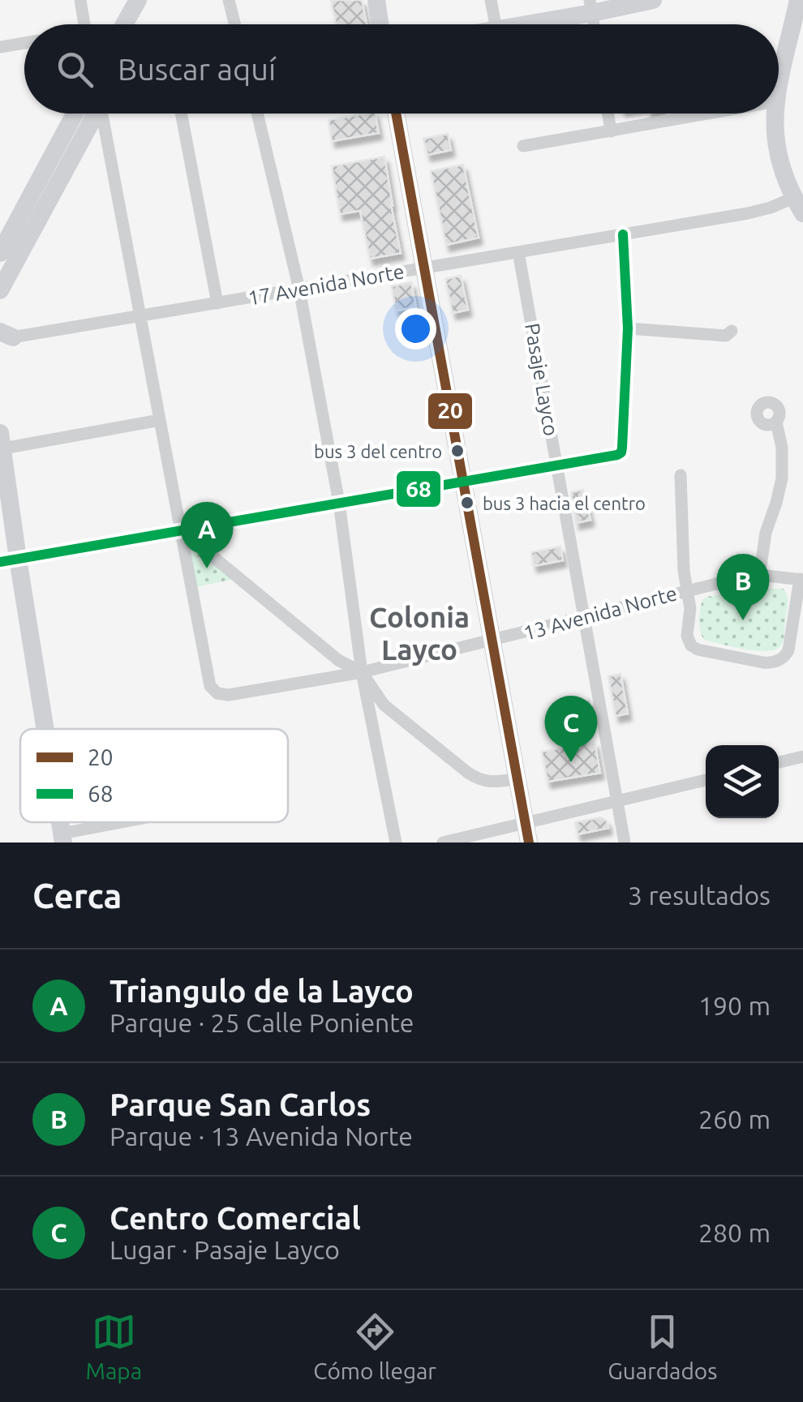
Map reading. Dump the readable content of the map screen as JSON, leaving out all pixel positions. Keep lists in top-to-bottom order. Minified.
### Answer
{"streets":{"street":["17 Avenida Norte","Pasaje Layco","13 Avenida Norte"]},"crossings":[["17 Avenida Norte","Pasaje Layco"],["Pasaje Layco","13 Avenida Norte"]],"districts":["Colonia Layco"],"places":["bus 3 del centro","bus 3 hacia el centro"],"lines":["transit line 20","transit line 68"],"legend":["20","68"],"page":{"search":"Buscar aquí","pins":["A","B","C"],"heading":["Cerca","3 resultados"],"list":[{"mark":"A","name":"Triangulo de la Layco","note":"Parque · 25 Calle Poniente","value":"190 m"},{"mark":"B","name":"Parque San Carlos","note":"Parque · 13 Avenida Norte","value":"260 m"},{"mark":"C","name":"Centro Comercial","note":"Lugar · Pasaje Layco","value":"280 m"}],"nav":["Mapa","Cómo llegar","Guardados"]}}
